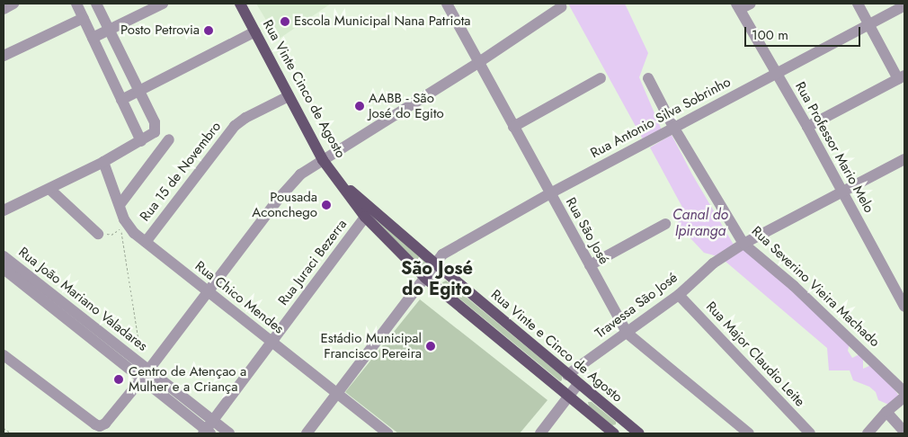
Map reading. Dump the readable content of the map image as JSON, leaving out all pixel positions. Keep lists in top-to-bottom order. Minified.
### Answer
{"streets":{"main road":["Rua Vinte Cinco de Agosto","Rua Vinte e Cinco de Agosto"],"street":["Rua Antonio Silva Sobrinho","Rua Professor Mario Melo","Rua 15 de Novembro","Rua São José","Rua Juraci Bezerra","Rua Severino Vieira Machado","Rua Chico Mendes","Rua João Mariano Valadares","Travessa São José","Rua Major Claudio Leite"]},"crossings":[["Rua Vinte Cinco de Agosto","Rua 15 de Novembro"],["Rua Vinte Cinco de Agosto","Rua Vinte e Cinco de Agosto"],["Rua Antonio Silva Sobrinho","Rua Professor Mario Melo"],["Rua Antonio Silva Sobrinho","Rua São José"],["Rua Antonio Silva Sobrinho","Rua Severino Vieira Machado"],["Rua Antonio Silva Sobrinho","Rua Chico Mendes"],["Rua Antonio Silva Sobrinho","Rua Vinte e Cinco de Agosto"],["Rua Professor Mario Melo","Travessa São José"],["Rua 15 de Novembro","Rua Chico Mendes"],["Rua São José","Travessa São José"],["Rua Juraci Bezerra","Rua Chico Mendes"],["Rua Juraci Bezerra","Rua João Mariano Valadares"],["Rua Severino Vieira Machado","Travessa São José"],["Travessa São José","Rua Vinte e Cinco de Agosto"],["Travessa São José","Rua Major Claudio Leite"]],"districts":["São José do Egito"],"water":["Canal do Ipiranga"],"places":["Escola Municipal Nana Patriota","Posto Petrovia","AABB - São José do Egito","Pousada Aconchego","Estádio Municipal Francisco Pereira","Centro de Atençao a Mulher e a Criança"],"scale_bar":"100 m"}
